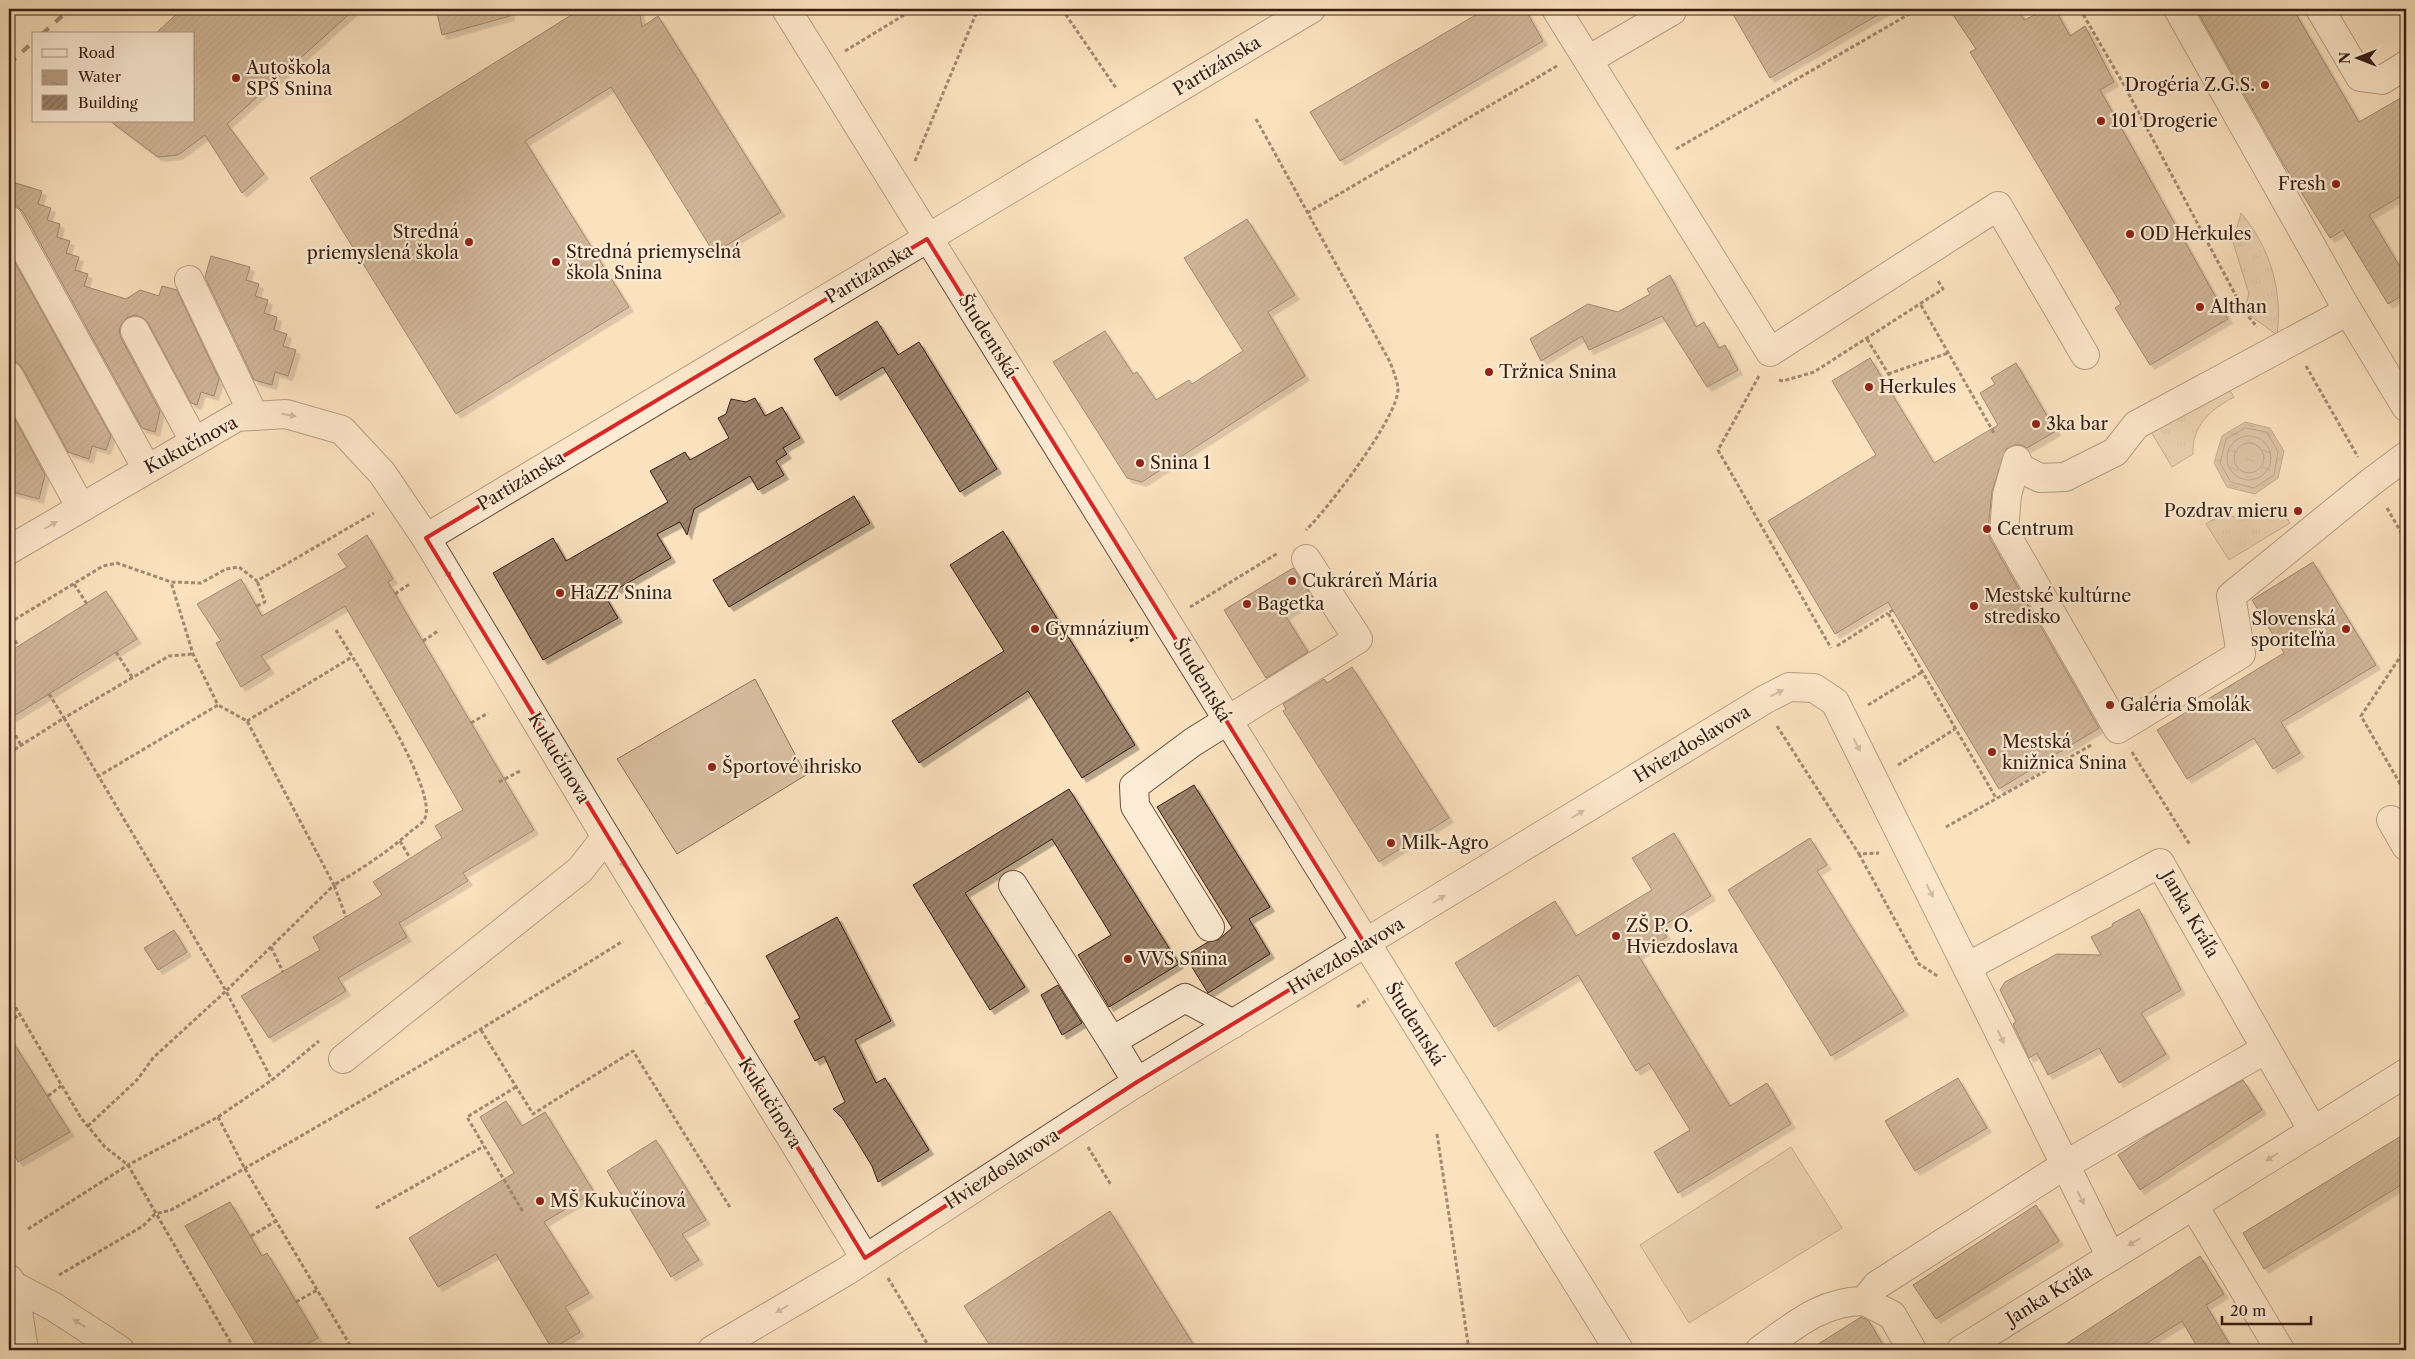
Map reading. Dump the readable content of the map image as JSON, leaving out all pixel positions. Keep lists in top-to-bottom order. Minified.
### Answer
{"streets":{"street":["Partizánska","Študentská","Kukučínova","Hviezdoslavova","Janka Kráľa"]},"crossings":[["Partizánska","Študentská"],["Partizánska","Kukučínova"],["Študentská","Hviezdoslavova"],["Kukučínova","Hviezdoslavova"],["Hviezdoslavova","Janka Kráľa"]],"one_way":["Kukučínova","Hviezdoslavova"],"places":["Autoškola SPŠ Snina","Drogéria Z.G.S.","101 Drogerie","Fresh","OD Herkules","Stredná priemyslená škola","Stredná priemyselná škola Snina","Althan","Tržnica Snina","Herkules","3ka bar","Snina 1","Pozdrav mieru","Centrum","Cukráreň Mária","HaZZ Snina","Bagetka","Mestské kultúrne stredisko","Gymnázium","Slovenská sporiteľňa","Galéria Smolák","Mestská knižnica Snina","Športové ihrisko","Milk-Agro","ZŠ P. O. Hviezdoslava","VVS Snina","MŠ Kukučínová"],"legend":["Road","Water","Building"],"scale_bar":"20 m","north":"left"}
